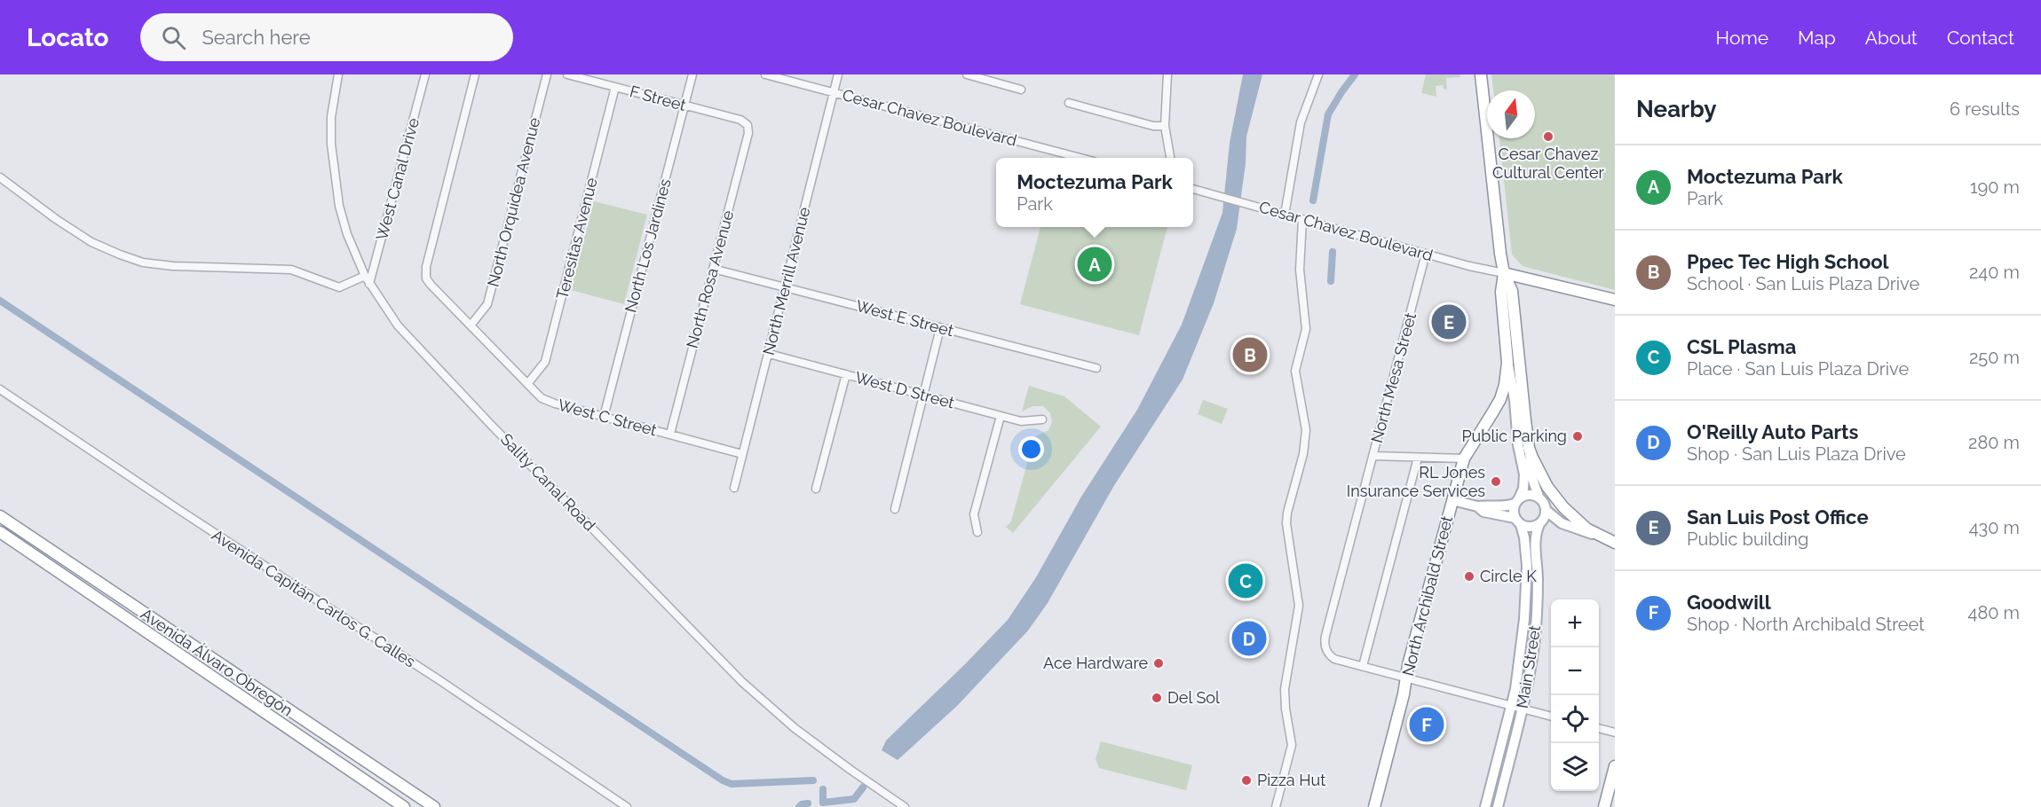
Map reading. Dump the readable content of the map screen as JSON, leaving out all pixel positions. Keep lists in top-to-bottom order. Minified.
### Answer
{"streets":{"highway":["North Archibald Street","Avenida Álvaro Obregón"],"main road":["Main Street"],"street":["F Street","Cesar Chavez Boulevard","West Canal Drive","North Orquidea Avenue","Teresitas Avenue","North Los Jardines","North Rosa Avenue","North Merrill Avenue","West E Street","North Mesa Street","West D Street","West C Street","Sality Canal Road","Avenida Capitán Carlos G. Calles"]},"crossings":[["F Street","Teresitas Avenue"],["F Street","North Los Jardines"],["F Street","North Rosa Avenue"],["Cesar Chavez Boulevard","North Merrill Avenue"],["Cesar Chavez Boulevard","North Mesa Street"],["West Canal Drive","Sality Canal Road"],["North Orquidea Avenue","West C Street"],["Teresitas Avenue","West C Street"],["North Los Jardines","West C Street"],["North Rosa Avenue","West E Street"],["North Rosa Avenue","West C Street"],["North Merrill Avenue","West E Street"],["North Merrill Avenue","West D Street"],["North Merrill Avenue","West C Street"]],"places":["Cesar Chavez Cultural Center","Public Parking","RL Jones Insurance Services","Circle K","Ace Hardware","Del Sol","Pizza Hut"],"north":"top","page":{"header":"Locato","search":"Search here","nav":["Home","Map","About","Contact"],"heading":["Nearby","6 results"],"list":[{"mark":"A","name":"Moctezuma Park","note":"Park","value":"190 m"},{"mark":"B","name":"Ppec Tec High School","note":"School · San Luis Plaza Drive","value":"240 m"},{"mark":"C","name":"CSL Plasma","note":"Place · San Luis Plaza Drive","value":"250 m"},{"mark":"D","name":"O'Reilly Auto Parts","note":"Shop · San Luis Plaza Drive","value":"280 m"},{"mark":"E","name":"San Luis Post Office","note":"Public building","value":"430 m"},{"mark":"F","name":"Goodwill","note":"Shop · North Archibald Street","value":"480 m"}],"popup":["Moctezuma Park","Park"],"pins":["A","E","B","C","D","F"],"map_buttons":["+","−"]}}
